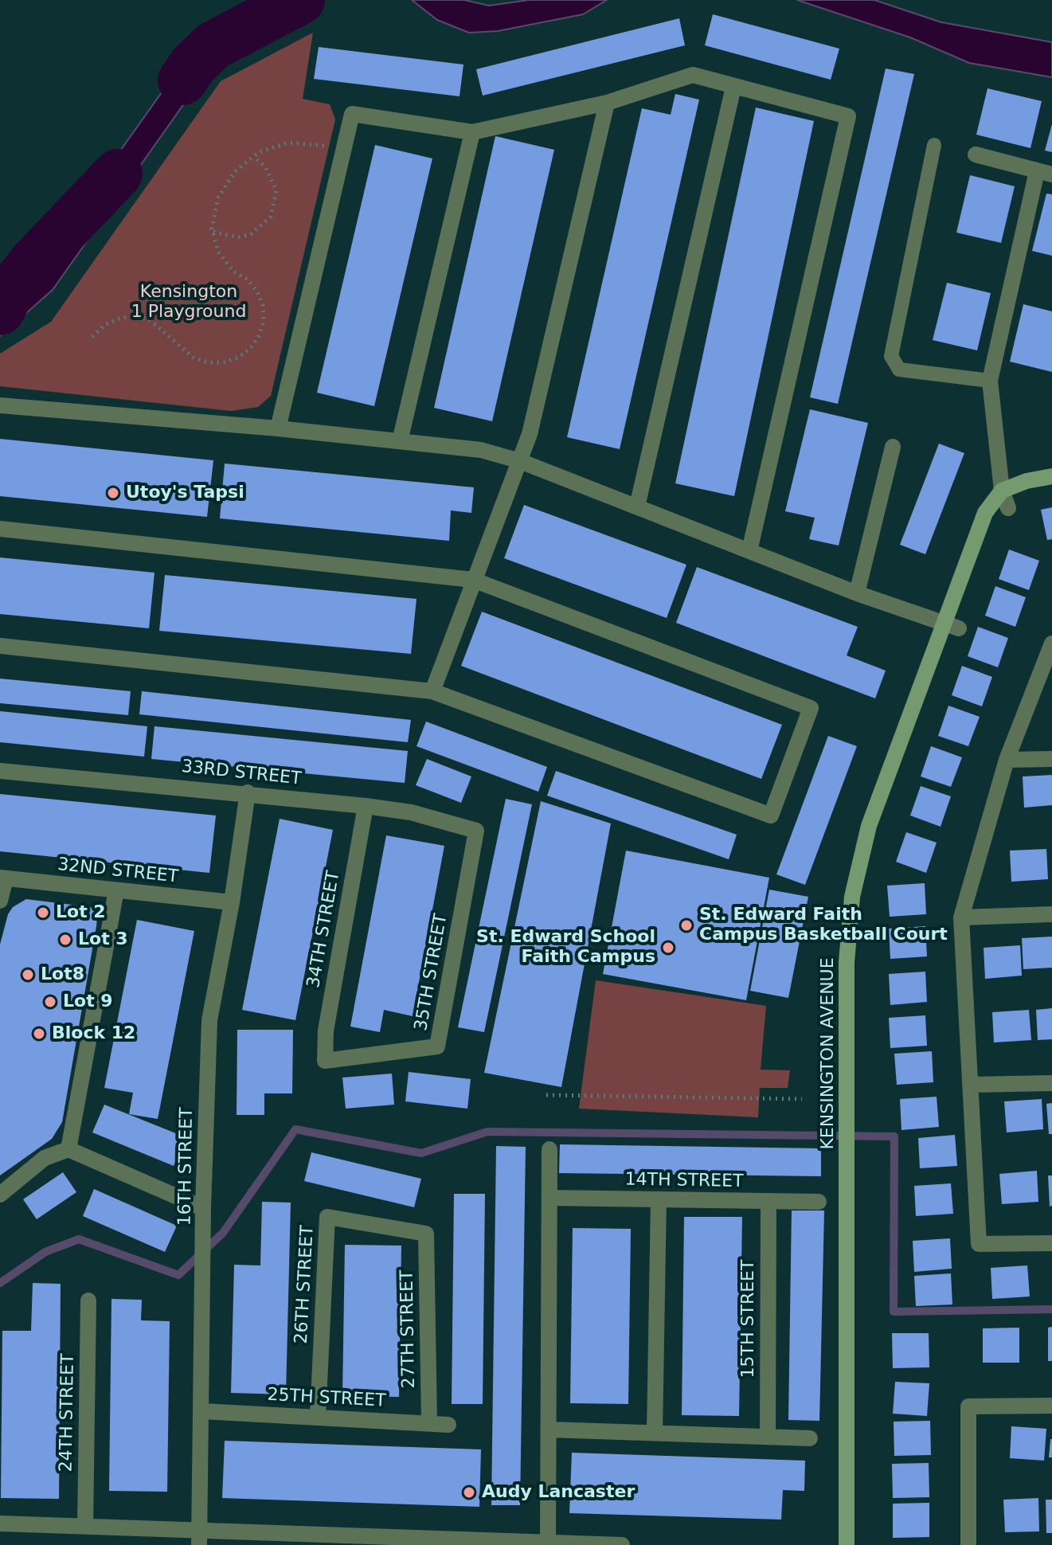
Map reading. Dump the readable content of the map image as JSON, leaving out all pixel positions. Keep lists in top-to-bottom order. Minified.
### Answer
{"streets":{"street":["33RD STREET","32ND STREET","34TH STREET","35TH STREET","KENSINGTON AVENUE","16TH STREET","14TH STREET","26TH STREET","15TH STREET","27TH STREET","25TH STREET","24TH STREET"]},"crossings":[["33RD STREET","34TH STREET"],["33RD STREET","35TH STREET"],["33RD STREET","16TH STREET"],["32ND STREET","16TH STREET"],["34TH STREET","35TH STREET"],["16TH STREET","25TH STREET"],["14TH STREET","15TH STREET"],["26TH STREET","27TH STREET"],["26TH STREET","25TH STREET"],["27TH STREET","25TH STREET"]],"parks":["Kensington 1 Playground"],"places":["Utoy's Tapsi","Lot 2","St. Edward Faith Campus Basketball Court","Lot 3","St. Edward School Faith Campus","Lot8","Lot 9","Block 12","Audy Lancaster"]}
